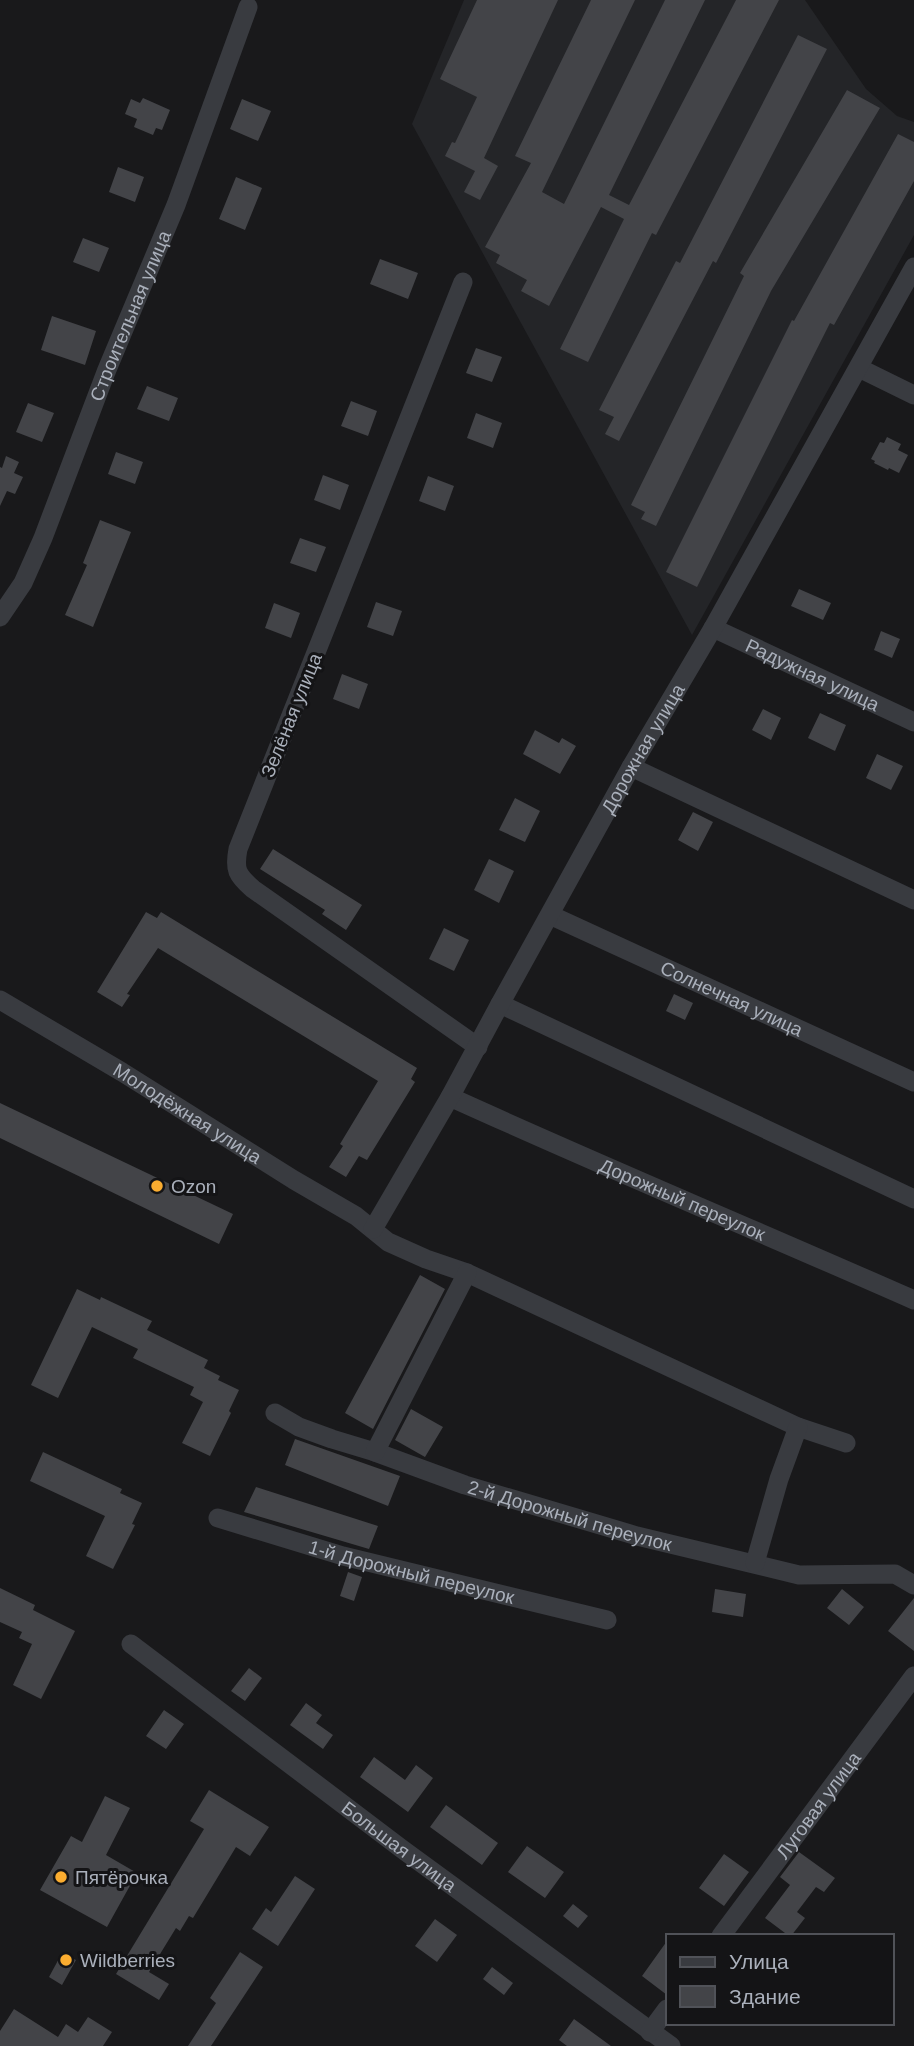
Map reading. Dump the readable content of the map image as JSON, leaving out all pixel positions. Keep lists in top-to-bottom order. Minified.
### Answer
{"streets":{"street":["Строительная улица","Радужная улица","Зелёная улица","Дорожная улица","Солнечная улица","Молодёжная улица","Дорожный переулок","2-й Дорожный переулок","1-й Дорожный переулок","Луговая улица","Большая улица"]},"crossings":[["Радужная улица","Дорожная улица"],["Зелёная улица","Дорожная улица"],["Дорожная улица","Солнечная улица"],["Дорожная улица","Молодёжная улица"],["Дорожная улица","Дорожный переулок"]],"places":["Ozon","Пятёрочка","Wildberries"],"legend":["Улица","Здание"]}
